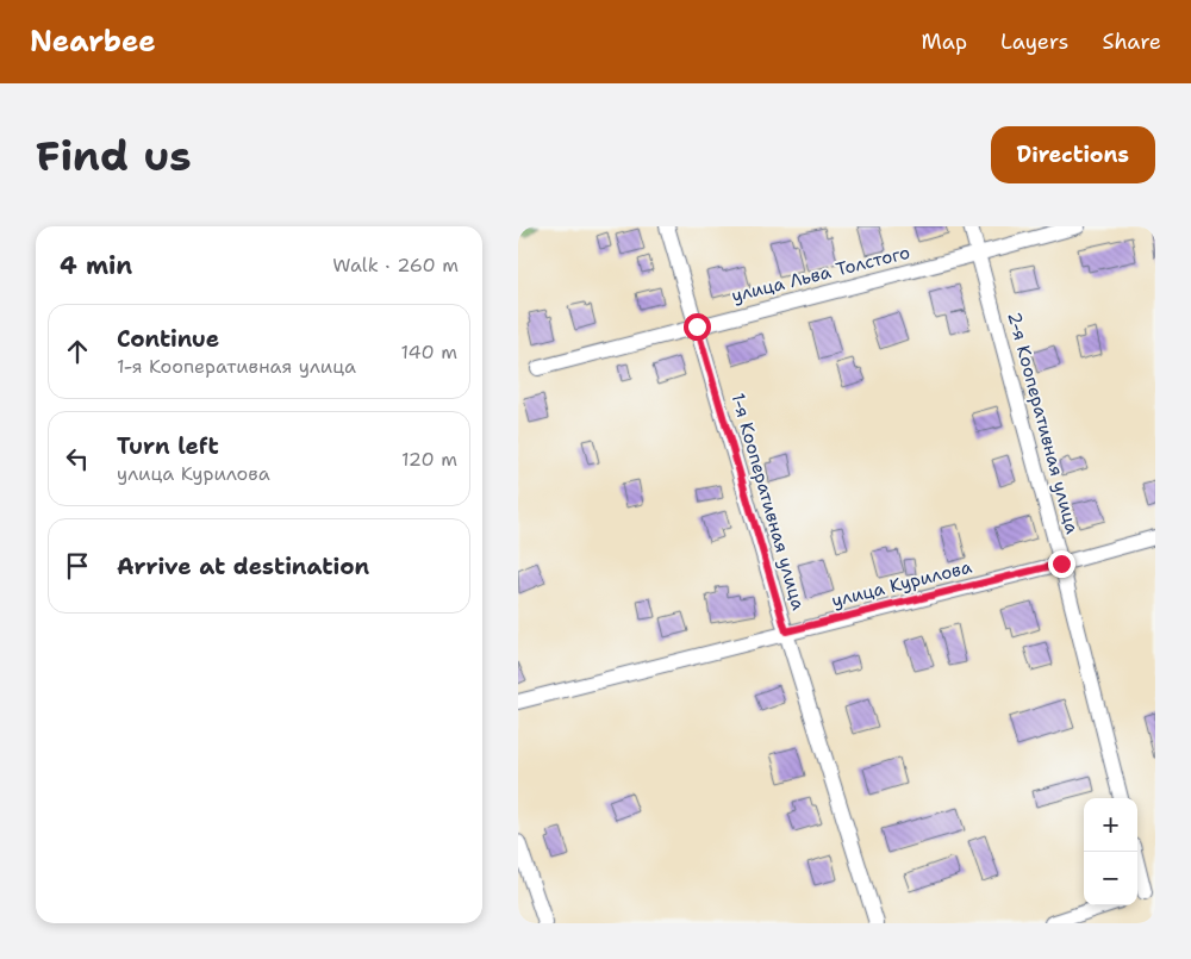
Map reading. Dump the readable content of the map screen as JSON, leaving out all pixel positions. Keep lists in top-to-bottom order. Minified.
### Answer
{"streets":{"street":["улица Льва Толстого","2-я Кооперативная улица","1-я Кооперативная улица","улица Курилова"]},"crossings":[["улица Льва Толстого","2-я Кооперативная улица"],["улица Льва Толстого","1-я Кооперативная улица"],["2-я Кооперативная улица","улица Курилова"],["1-я Кооперативная улица","улица Курилова"]],"page":{"header":"Nearbee","nav":["Map","Layers","Share"],"buttons":"Directions","title":"Find us","heading":["4 min","Walk · 260 m"],"list":[["Continue","1-я Кооперативная улица","140 m"],["Turn left","улица Курилова","120 m"],"Arrive at destination"],"map_buttons":["+","−"]}}
